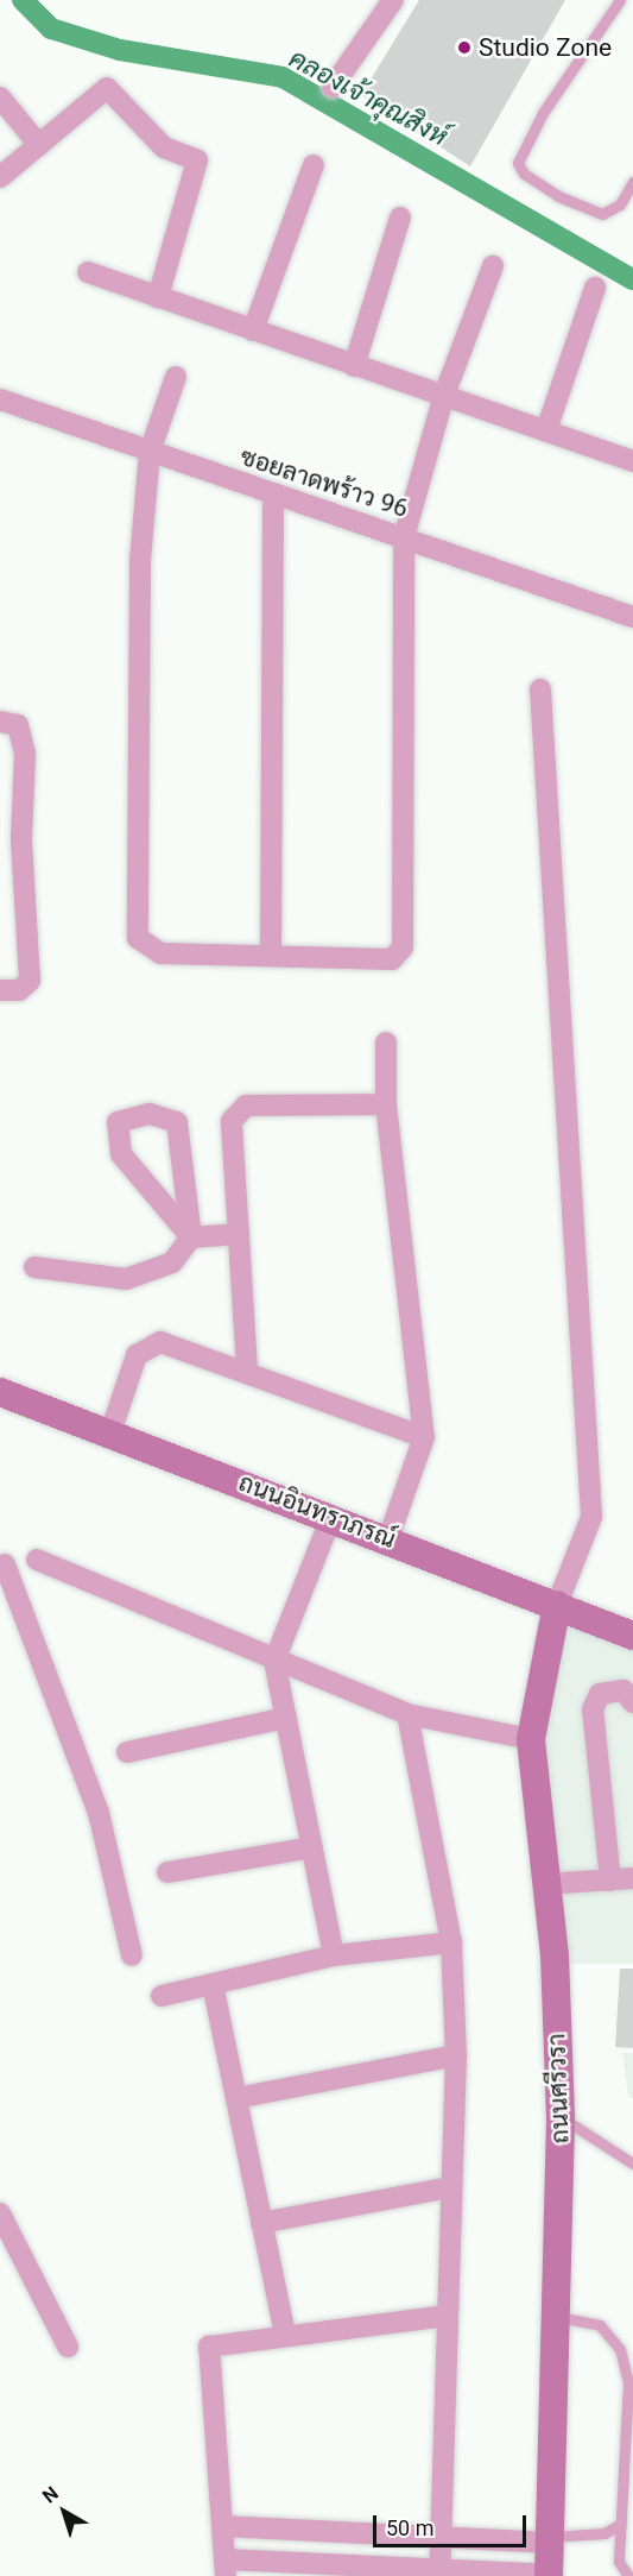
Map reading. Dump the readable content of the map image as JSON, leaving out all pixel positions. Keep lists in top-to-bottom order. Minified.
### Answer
{"streets":{"street":["ซอยลาดพร้าว 96","ถนนอินทราภรณ์","ถนนศรีวรา"]},"crossings":[["ถนนอินทราภรณ์","ถนนศรีวรา"]],"water":["คลองเจ้าคุณสิงห์"],"places":["Studio Zone"],"scale_bar":"50 m","north":"top left"}
